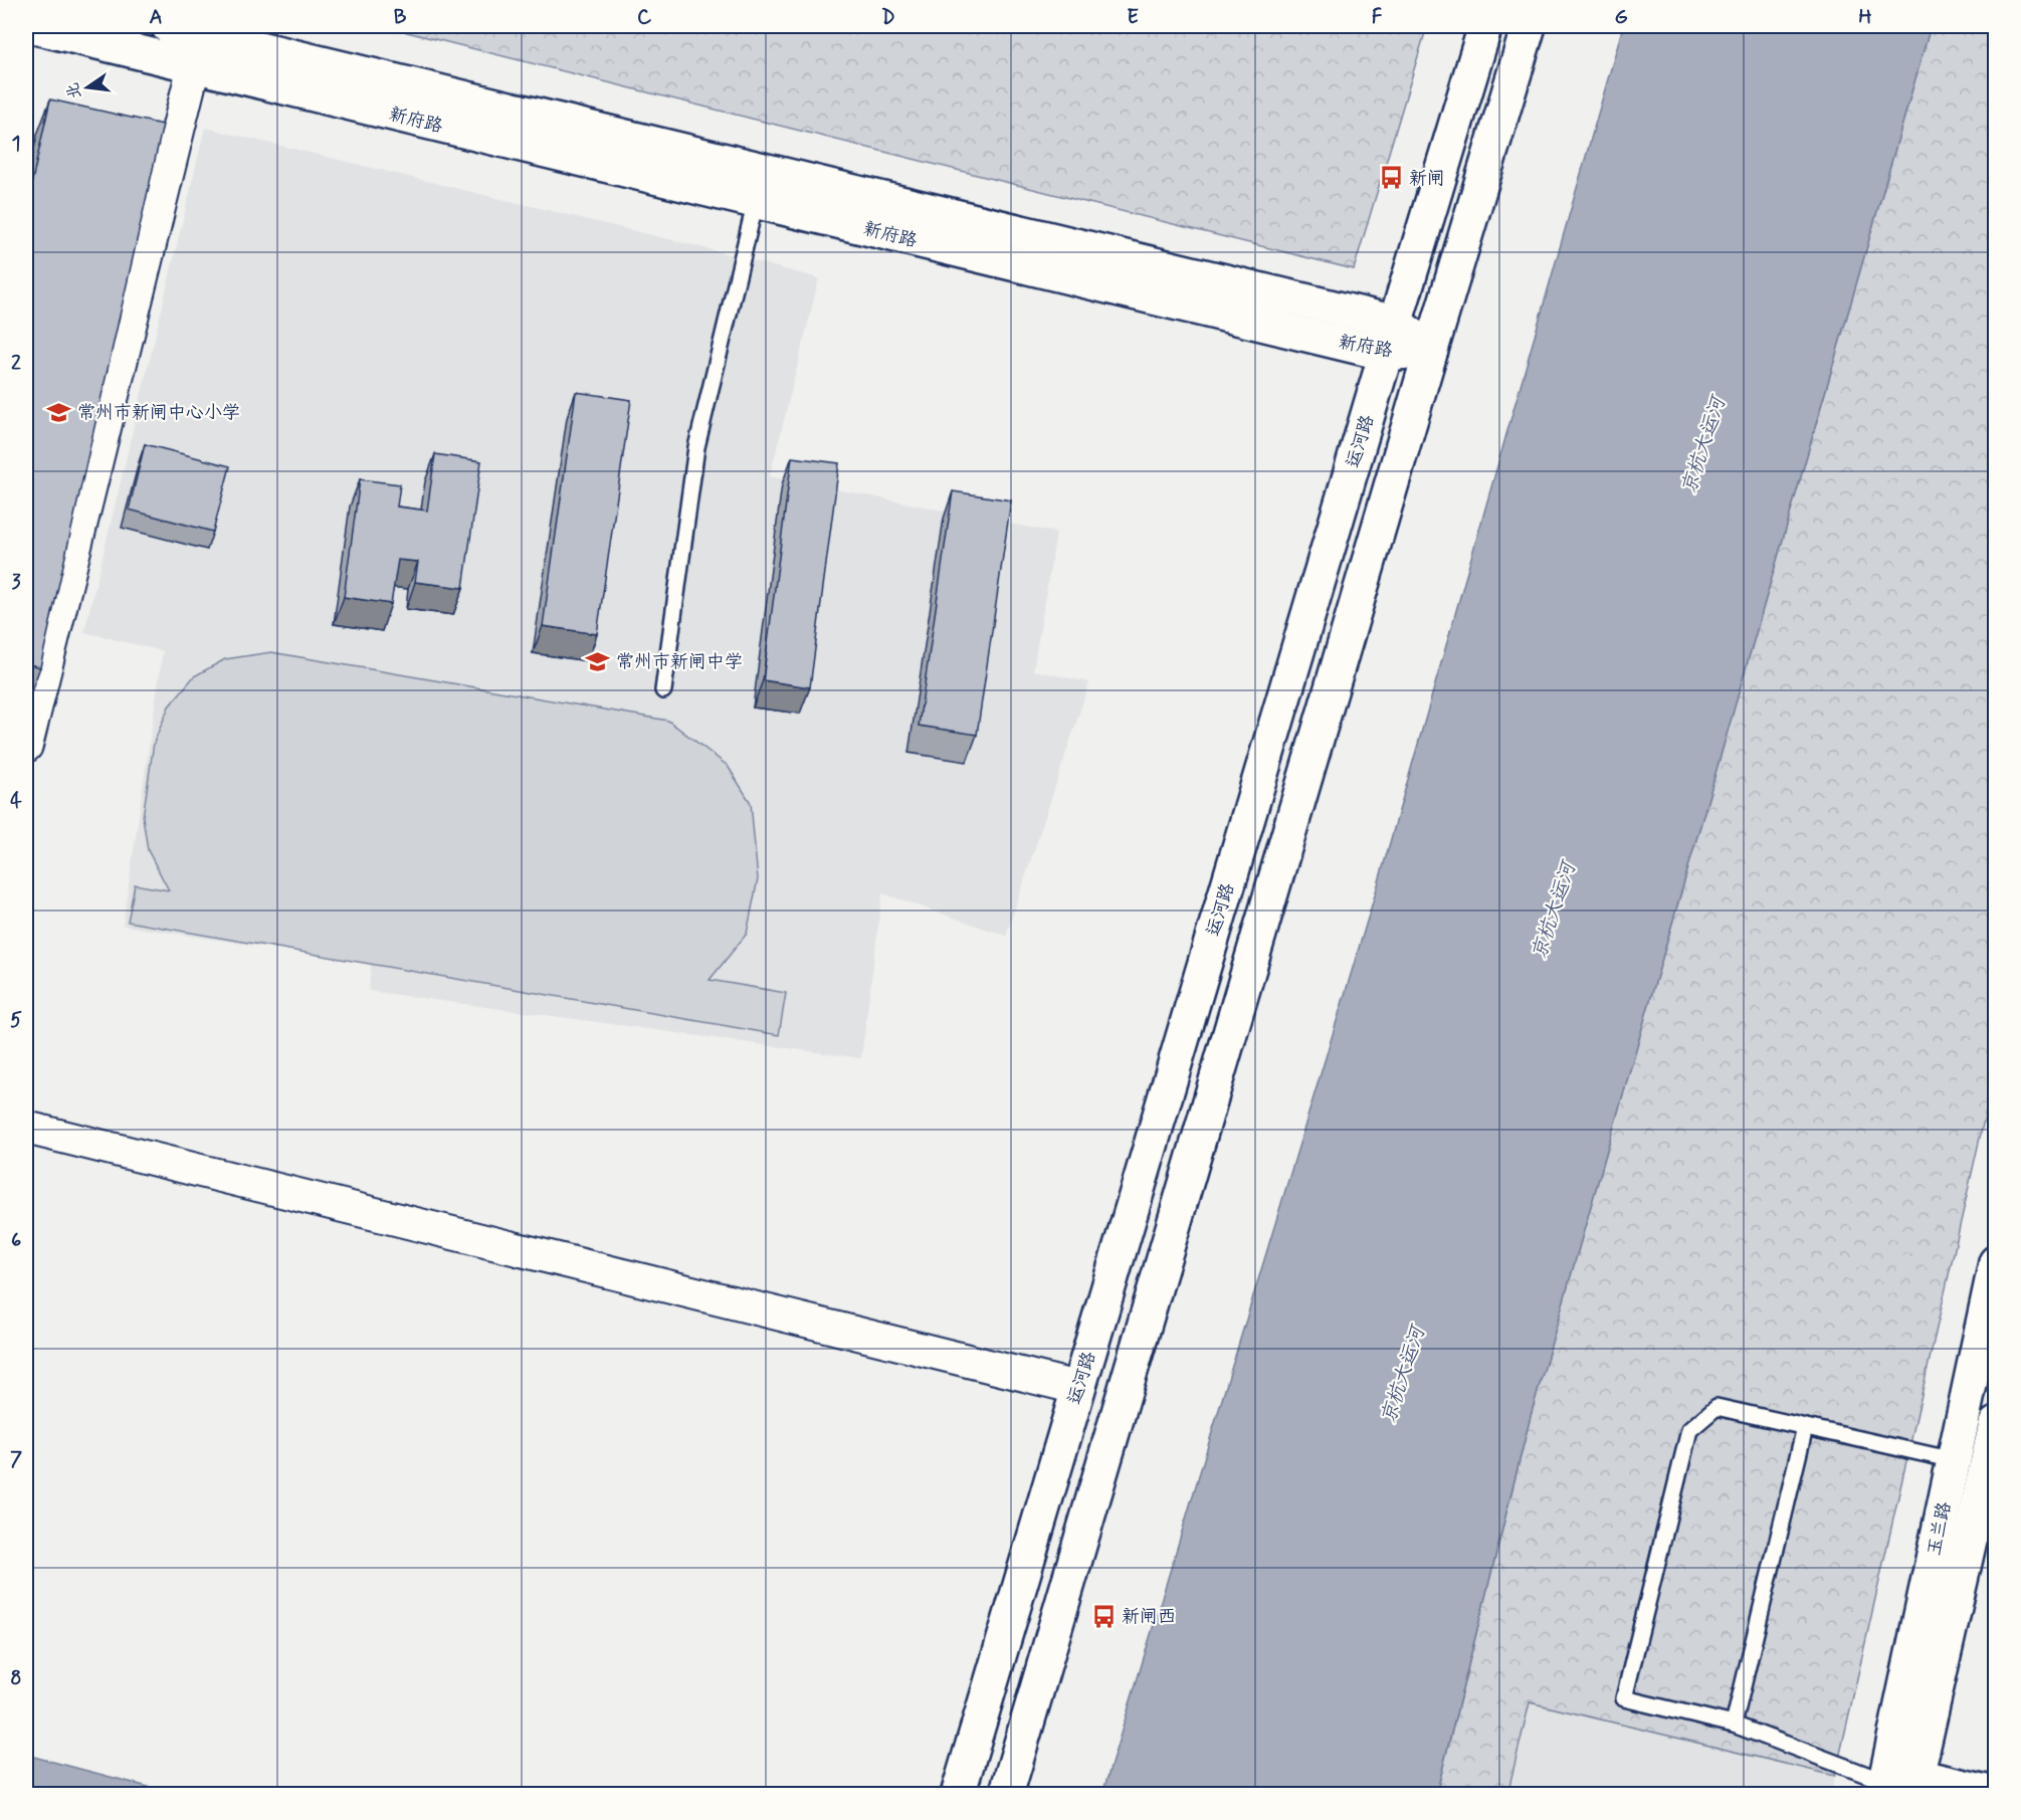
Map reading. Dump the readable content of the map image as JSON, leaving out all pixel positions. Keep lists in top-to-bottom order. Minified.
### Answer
{"streets":{"street":["新府路","运河路","玉兰路"]},"crossings":[["新府路","运河路"]],"water":["京杭大运河"],"places":{"bus stop":["新闸","新闸西"],"school or university":["常州市新闸中心小学","常州市新闸中学"]},"north":"left","grid":{"columns":["A","B","C","D","E","F","G","H"],"rows":["1","2","3","4","5","6","7","8"]}}
